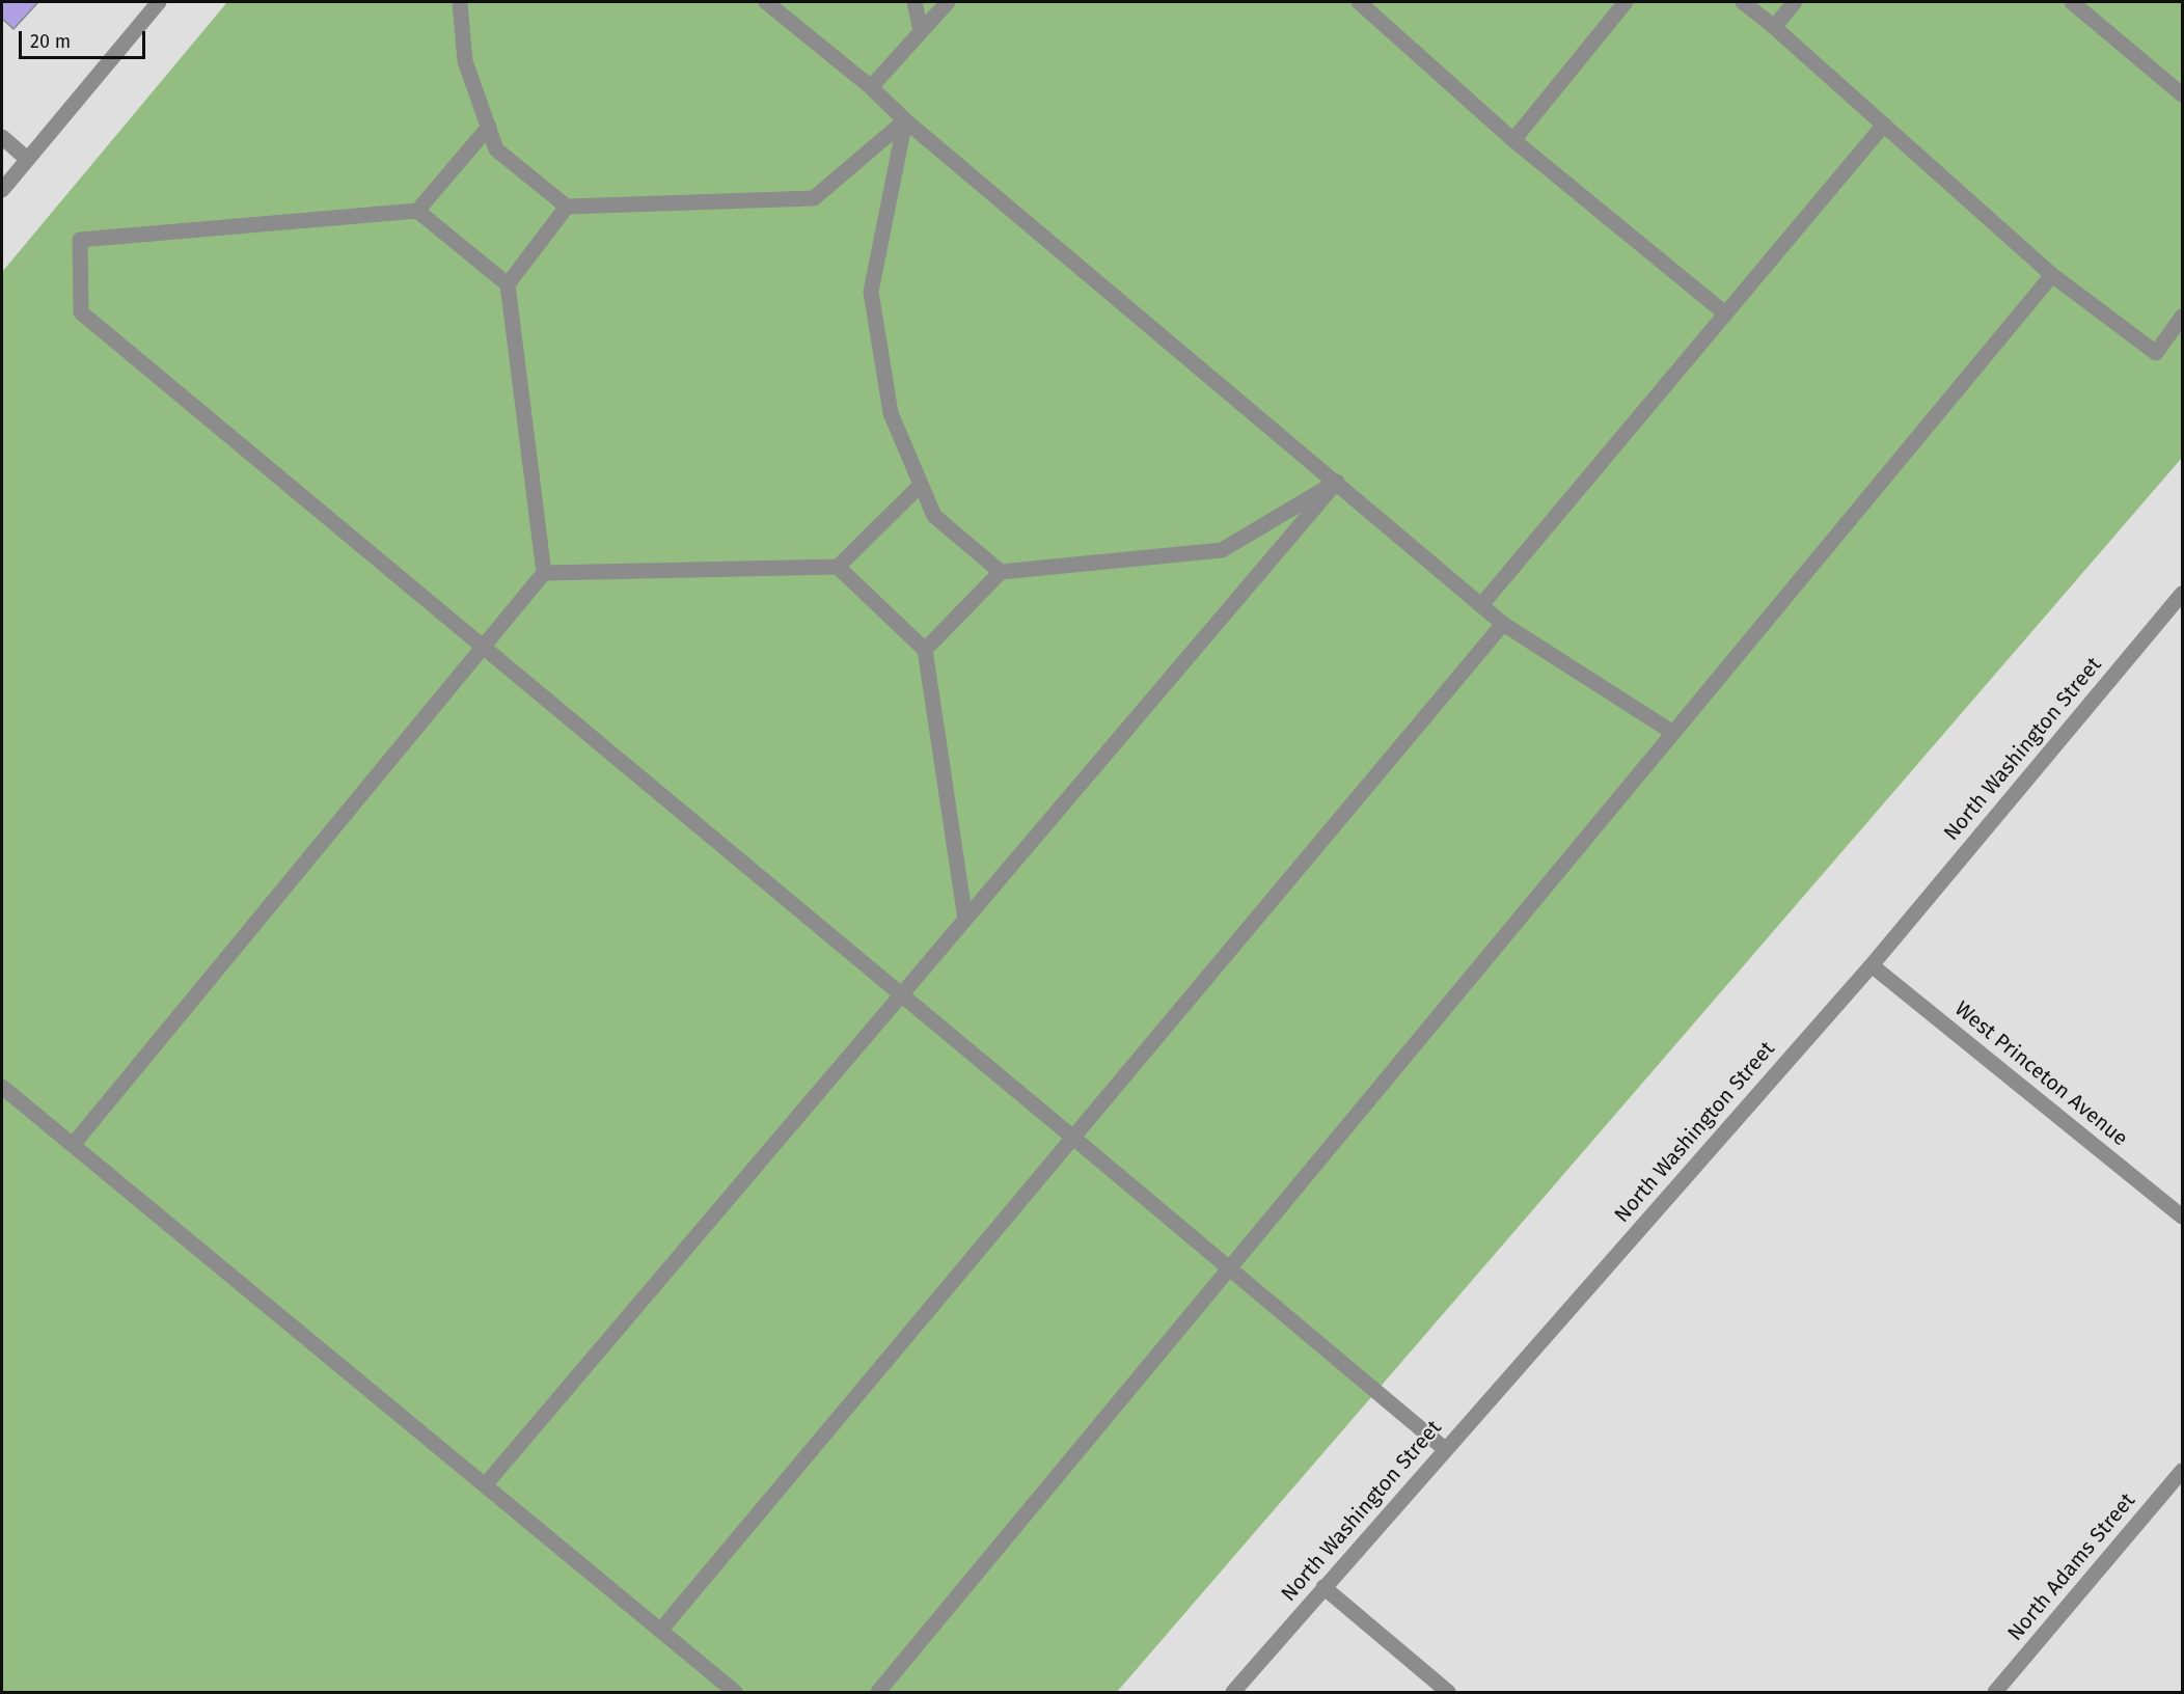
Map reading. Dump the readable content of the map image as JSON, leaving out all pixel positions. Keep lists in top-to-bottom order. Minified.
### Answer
{"streets":{"street":["North Washington Street","West Princeton Avenue","North Adams Street"]},"crossings":[["North Washington Street","West Princeton Avenue"]],"scale_bar":"20 m"}
